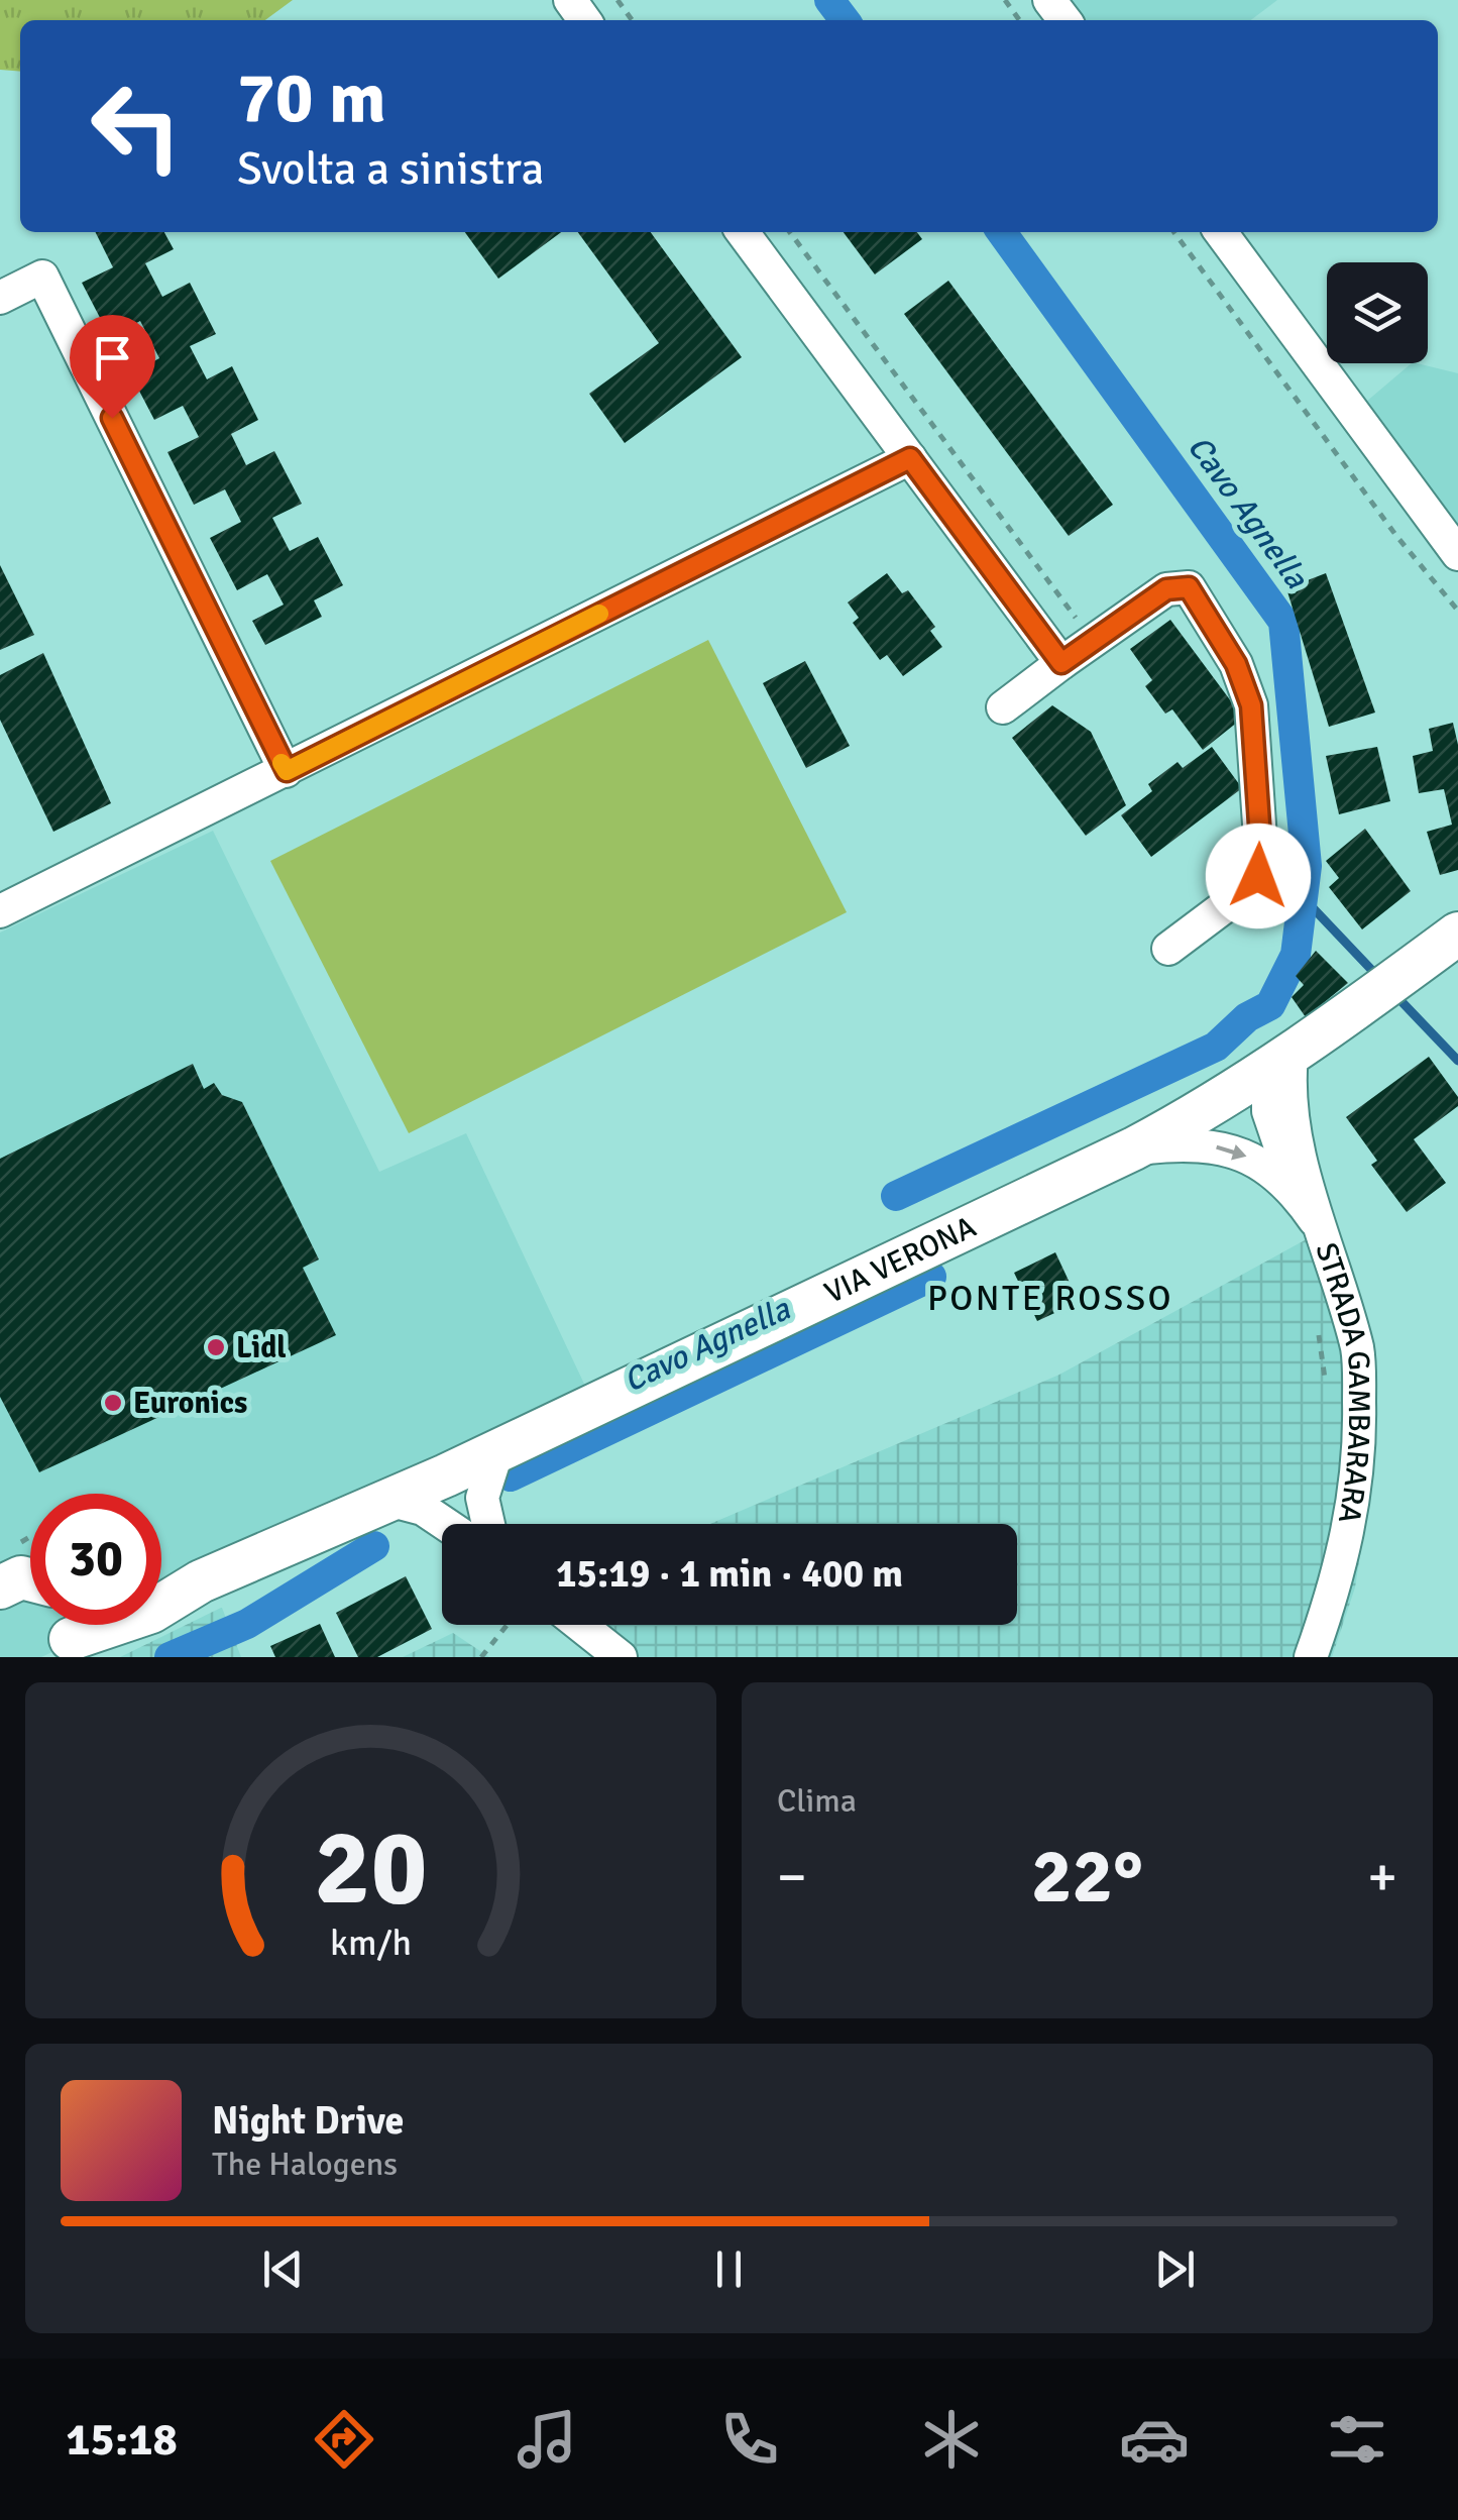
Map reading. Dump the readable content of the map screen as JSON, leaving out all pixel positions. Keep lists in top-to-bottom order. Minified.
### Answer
{"streets":{"main road":["VIA VERONA"],"street":["STRADA GAMBARARA"]},"crossings":[["VIA VERONA","STRADA GAMBARARA"]],"districts":["PONTE ROSSO"],"water":["Cavo Agnella"],"places":["Lidl","Euronics"],"page":{"turn":["70 m","Svolta a sinistra"],"limit":"30","trip":"15:19 · 1 min · 400 m","tile":"Clima","heat":["−","22°","+"],"song":["Night Drive","The Halogens"],"tabs":"15:18","gauge":["20","km/h"]}}
